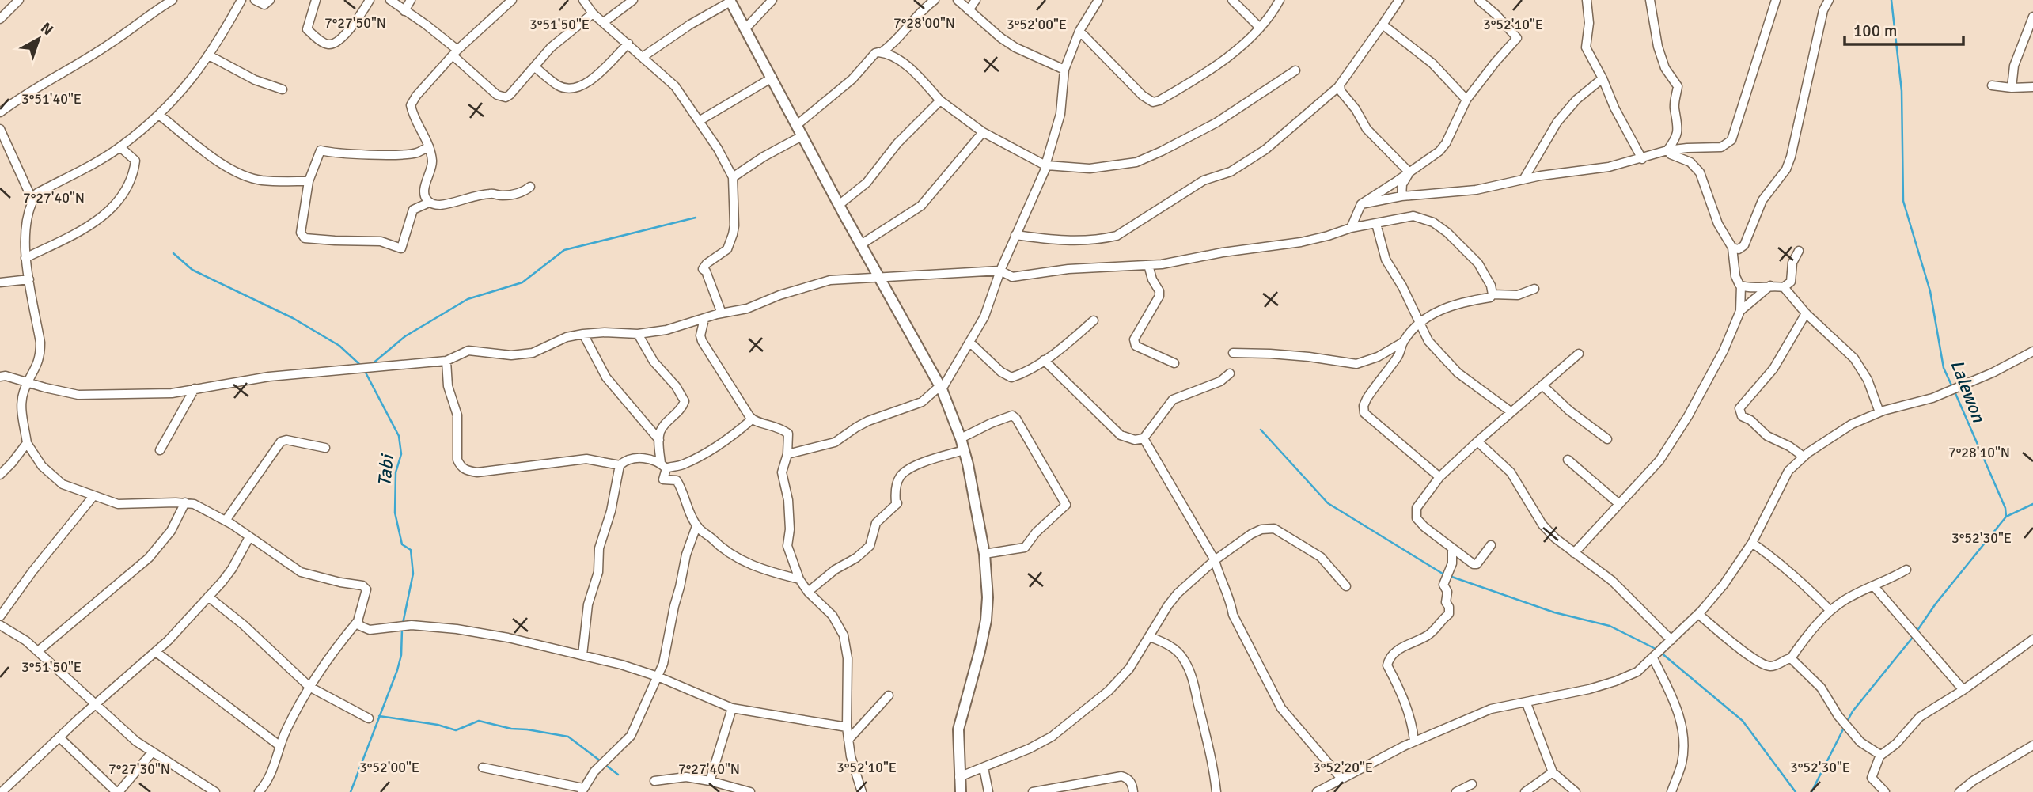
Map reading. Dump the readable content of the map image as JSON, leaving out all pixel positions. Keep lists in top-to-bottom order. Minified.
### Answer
{"water":["Lalewon","Tabi"],"scale_bar":"100 m","north":"top right","coordinates":["7°27'50\"N","7°28'00\"N","3°51'50\"E","3°52'00\"E","3°52'10\"E","3°51'40\"E","7°27'40\"N","7°28'10\"N","3°52'30\"E","3°52'20\"E","7°27'30\"N"]}
